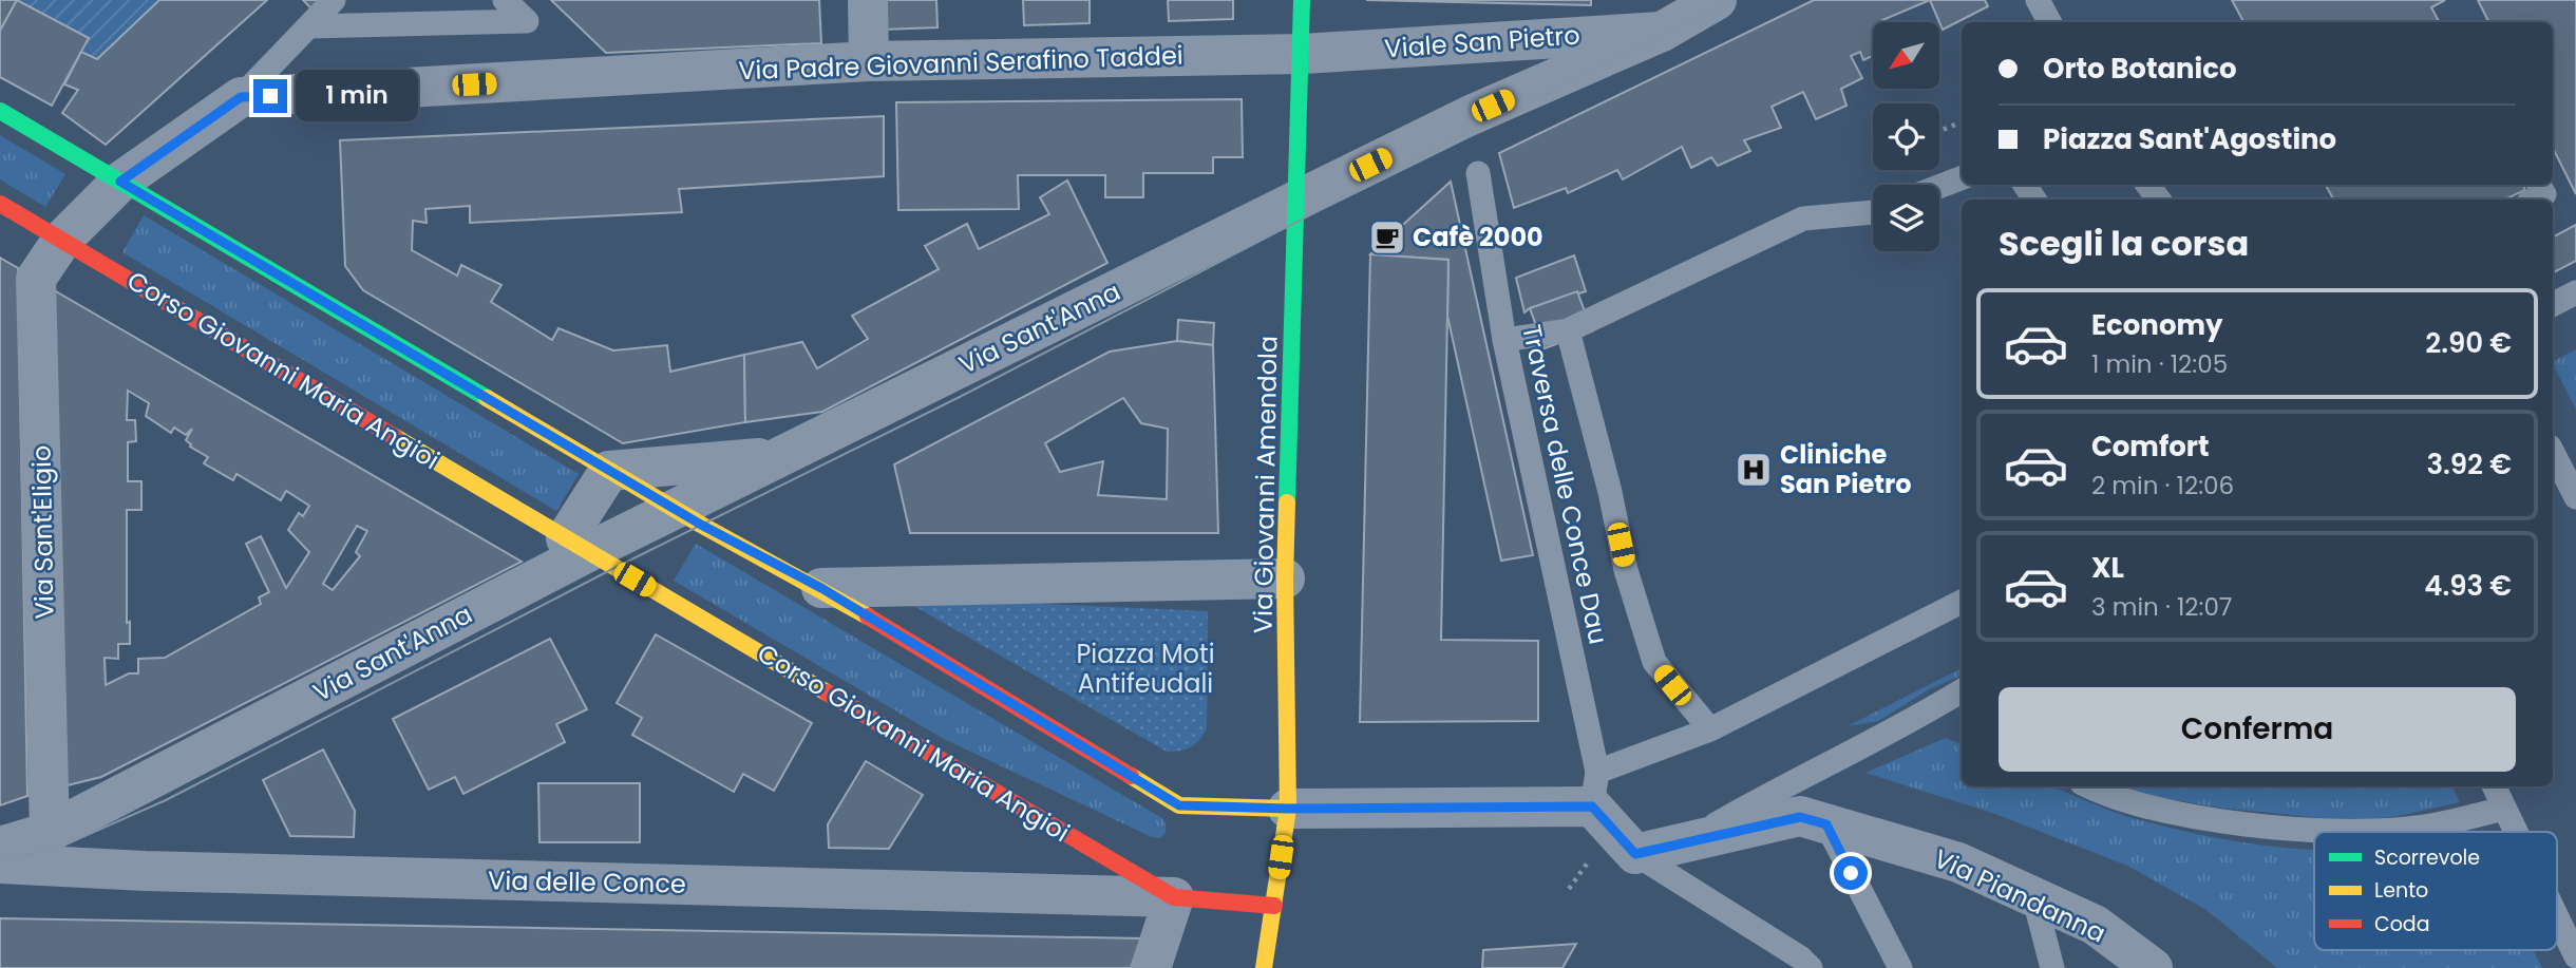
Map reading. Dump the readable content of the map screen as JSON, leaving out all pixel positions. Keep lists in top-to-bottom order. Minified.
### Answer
{"streets":{"street":["Viale San Pietro","Via Padre Giovanni Serafino Taddei","Via Sant'Anna","Corso Giovanni Maria Angioi","Via Giovanni Amendola","Via Sant'Eligio","Via delle Conce","Via Piandanna"],"lane":["Traversa delle Conce Dau"]},"crossings":[["Viale San Pietro","Via Padre Giovanni Serafino Taddei"],["Viale San Pietro","Via Sant'Anna"],["Viale San Pietro","Via Giovanni Amendola"],["Via Padre Giovanni Serafino Taddei","Via Giovanni Amendola"],["Via Padre Giovanni Serafino Taddei","Via Sant'Eligio"],["Via Sant'Anna","Corso Giovanni Maria Angioi"],["Via Sant'Anna","Via Giovanni Amendola"],["Via Sant'Anna","Via Sant'Eligio"],["Corso Giovanni Maria Angioi","Via Giovanni Amendola"],["Corso Giovanni Maria Angioi","Via Sant'Eligio"],["Corso Giovanni Maria Angioi","Via delle Conce"]],"parks":["Piazza Moti Antifeudali"],"places":{"cafe":["Cafè 2000"],"hospital":["Cliniche San Pietro"]},"legend":["Scorrevole","Lento","Coda"],"north":"bottom left","page":{"banner":["Orto Botanico","Piazza Sant'Agostino"],"bubble":"1 min","heading":"Scegli la corsa","list":[{"name":"Economy","note":"1 min · 12:05","value":"2.90 €"},{"name":"Comfort","note":"2 min · 12:06","value":"3.92 €"},{"name":"XL","note":"3 min · 12:07","value":"4.93 €"}],"buttons":"Conferma"}}
